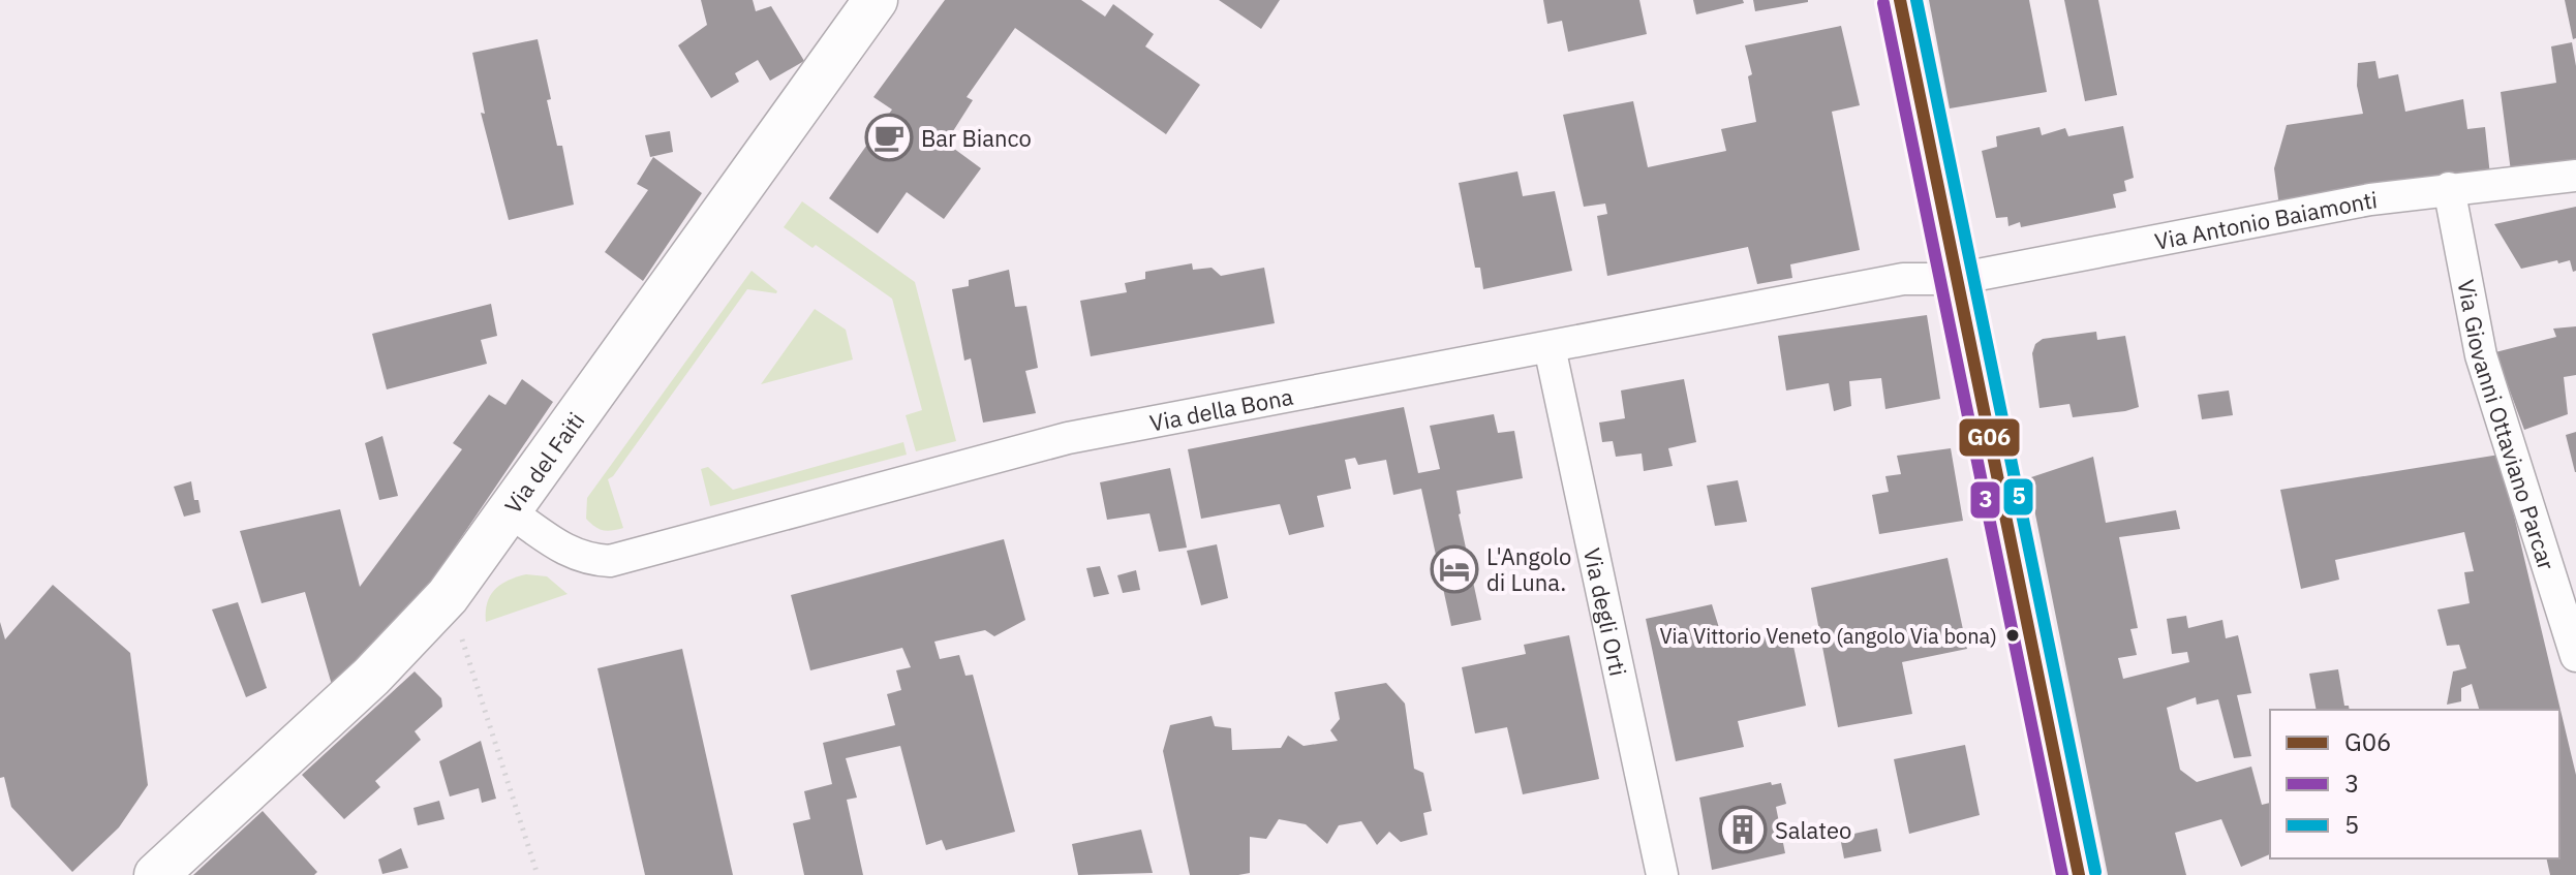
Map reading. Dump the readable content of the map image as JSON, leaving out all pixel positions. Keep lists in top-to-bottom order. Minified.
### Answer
{"streets":{"street":["Via Antonio Baiamonti","Via della Bona","Via Giovanni Ottaviano Parcar","Via del Faiti","Via degli Orti"]},"crossings":[["Via Antonio Baiamonti","Via della Bona"],["Via Antonio Baiamonti","Via Giovanni Ottaviano Parcar"],["Via della Bona","Via del Faiti"],["Via della Bona","Via degli Orti"]],"places":{"cafe":["Bar Bianco"],"hotel":["L'Angolo di Luna."],"other":["Via Vittorio Veneto (angolo Via bona)"],"building":["Salateo"]},"lines":["transit line G06","transit line 5","transit line 3"],"legend":["G06","3","5"]}
